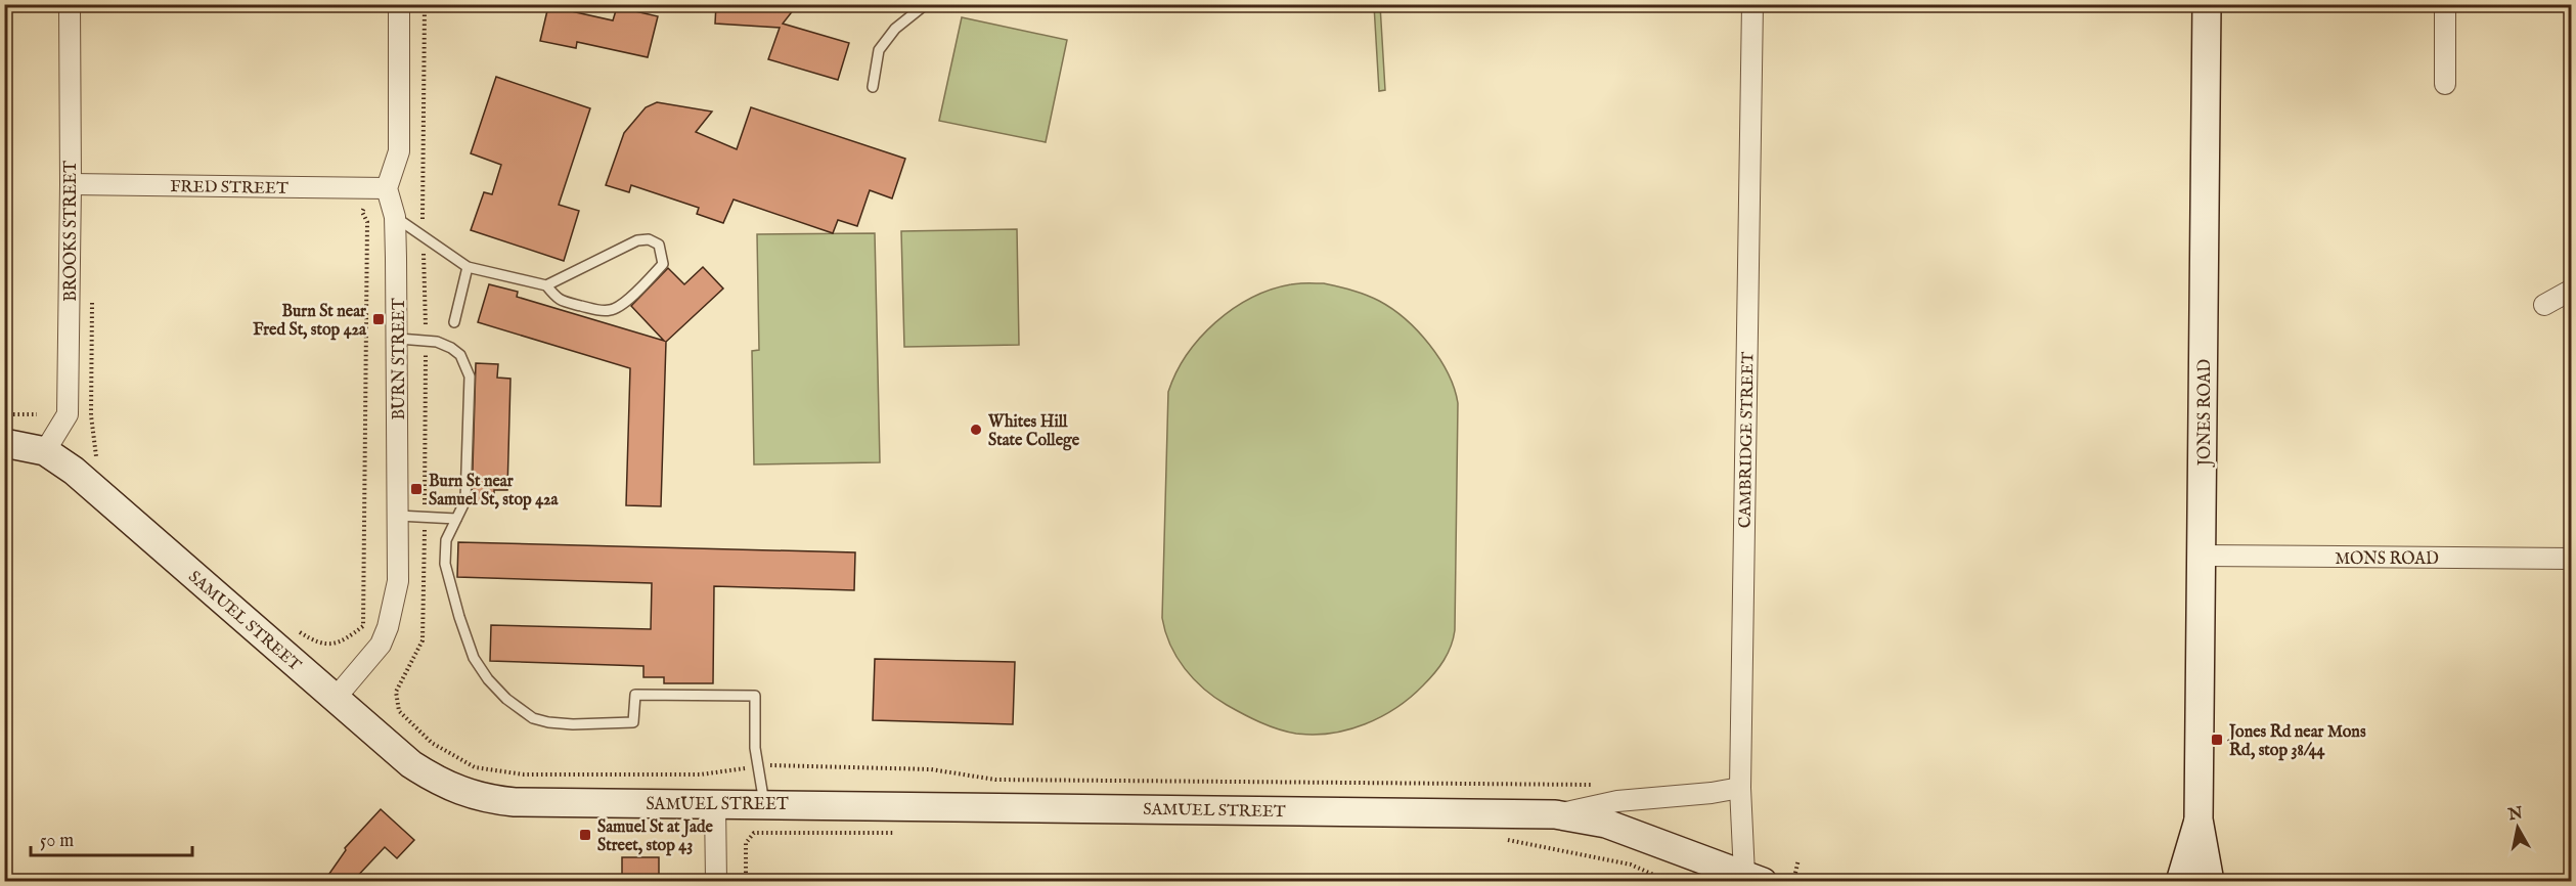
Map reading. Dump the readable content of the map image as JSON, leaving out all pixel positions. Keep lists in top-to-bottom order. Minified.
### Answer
{"streets":{"street":["FRED STREET","BROOKS STREET","BURN STREET","JONES ROAD","CAMBRIDGE STREET","MONS ROAD","SAMUEL STREET"]},"crossings":[["FRED STREET","BROOKS STREET"],["FRED STREET","BURN STREET"],["BROOKS STREET","SAMUEL STREET"],["BURN STREET","SAMUEL STREET"],["JONES ROAD","MONS ROAD"],["CAMBRIDGE STREET","SAMUEL STREET"]],"places":{"transit":["Burn St near Fred St, stop 42a","Burn St near Samuel St, stop 42a","Jones Rd near Mons Rd, stop 38/44","Samuel St at Jade Street, stop 43"],"other":["Whites Hill State College"]},"scale_bar":"50 m","north":"top"}
